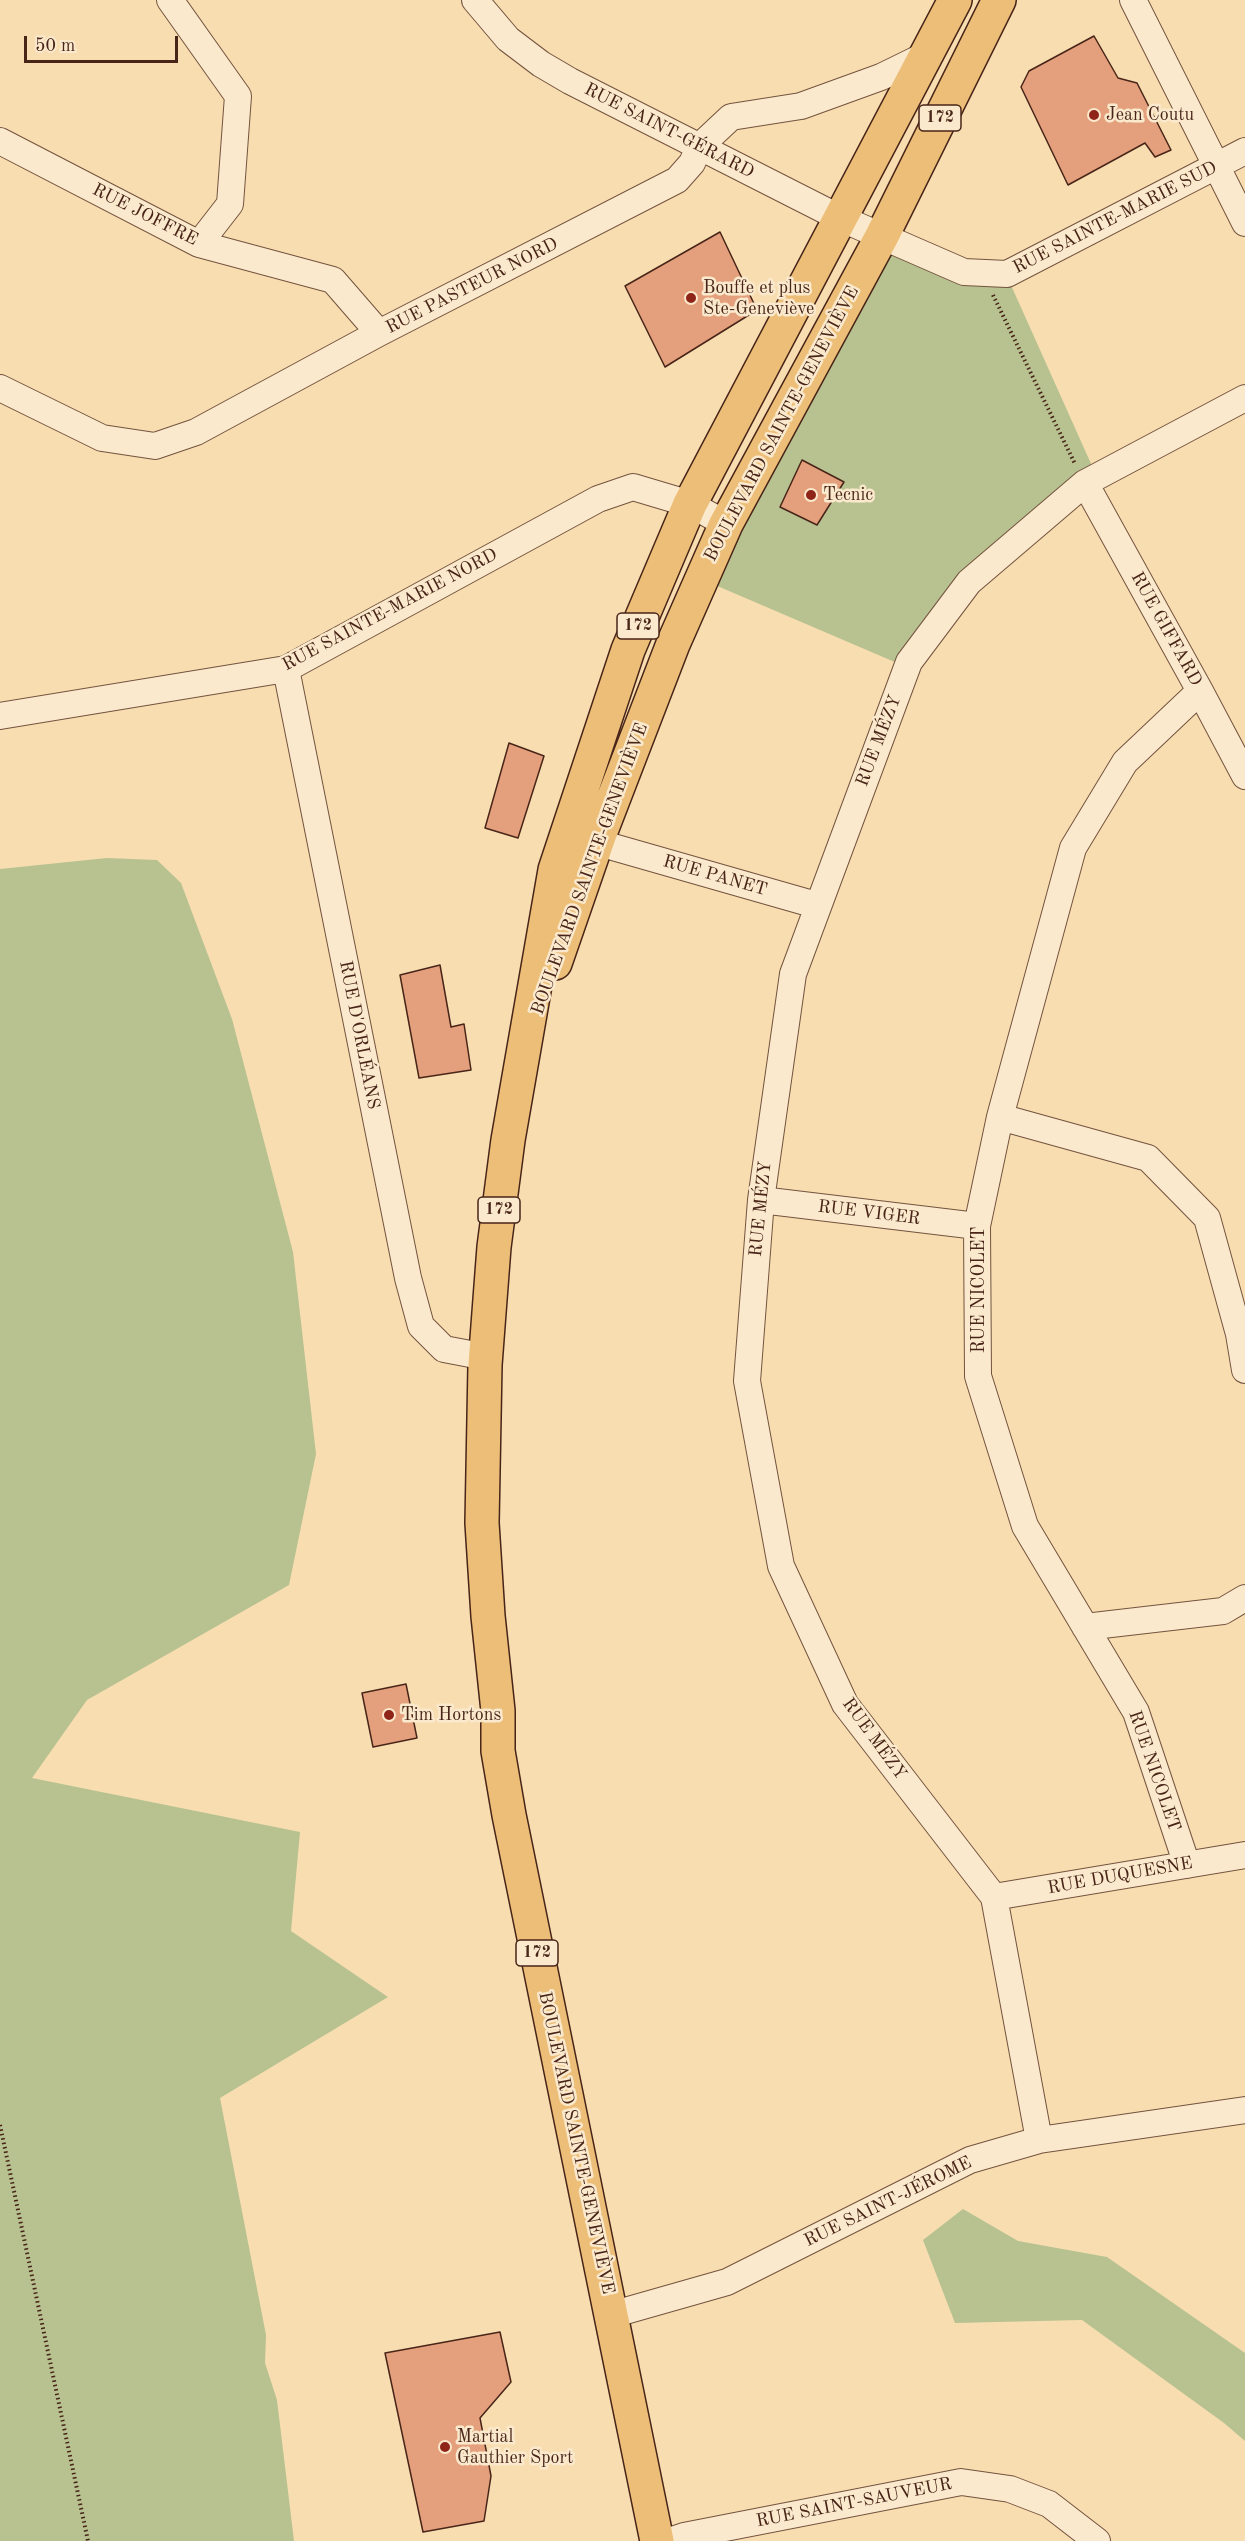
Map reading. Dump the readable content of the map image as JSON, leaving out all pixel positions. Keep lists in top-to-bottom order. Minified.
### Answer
{"streets":{"main road":["172","BOULEVARD SAINTE-GENEVIÈVE"],"street":["RUE SAINT-GÉRARD","RUE JOFFRE","RUE SAINTE-MARIE SUD","RUE PASTEUR NORD","RUE SAINTE-MARIE NORD","RUE GIFFARD","RUE MÉZY","RUE PANET","RUE D'ORLÉANS","RUE VIGER","RUE NICOLET","RUE DUQUESNE","RUE SAINT-JÉROME","RUE SAINT-SAUVEUR"]},"crossings":[["RUE SAINT-GÉRARD","RUE SAINTE-MARIE SUD"],["RUE SAINT-GÉRARD","RUE PASTEUR NORD"],["RUE SAINT-GÉRARD","BOULEVARD SAINTE-GENEVIÈVE"],["RUE JOFFRE","RUE PASTEUR NORD"],["RUE SAINTE-MARIE SUD","BOULEVARD SAINTE-GENEVIÈVE"],["RUE PASTEUR NORD","BOULEVARD SAINTE-GENEVIÈVE"],["BOULEVARD SAINTE-GENEVIÈVE","RUE SAINTE-MARIE NORD"],["BOULEVARD SAINTE-GENEVIÈVE","RUE D'ORLÉANS"],["BOULEVARD SAINTE-GENEVIÈVE","RUE SAINT-JÉROME"],["RUE SAINTE-MARIE NORD","RUE D'ORLÉANS"],["RUE GIFFARD","RUE MÉZY"],["RUE GIFFARD","RUE NICOLET"],["RUE MÉZY","RUE PANET"],["RUE MÉZY","RUE VIGER"],["RUE MÉZY","RUE DUQUESNE"],["RUE MÉZY","RUE SAINT-JÉROME"],["RUE VIGER","RUE NICOLET"],["RUE NICOLET","RUE DUQUESNE"]],"places":["Jean Coutu","Bouffe et plus Ste-Geneviève","Tecnic","Tim Hortons","Martial Gauthier Sport"],"scale_bar":"50 m"}
